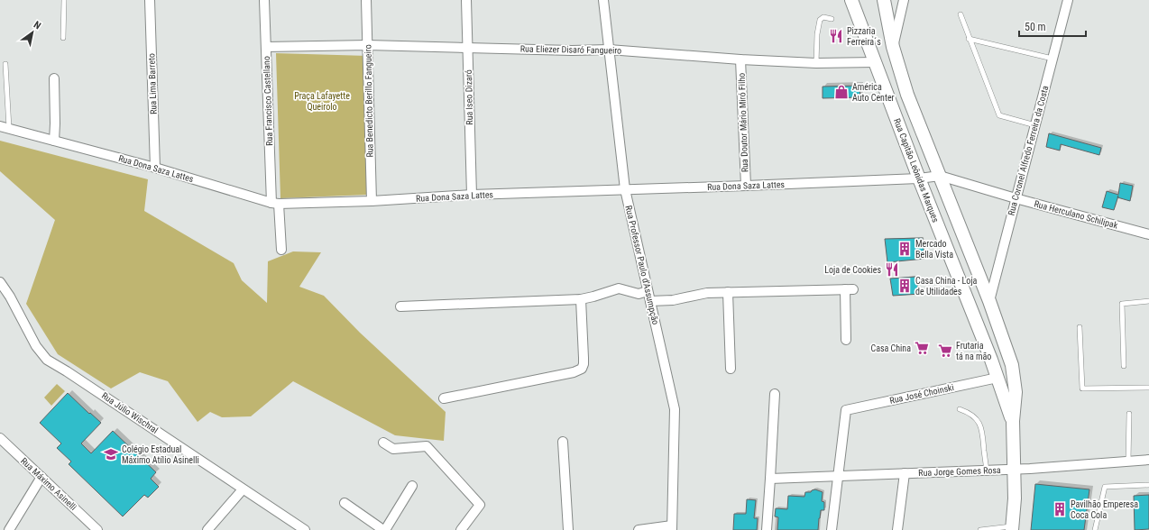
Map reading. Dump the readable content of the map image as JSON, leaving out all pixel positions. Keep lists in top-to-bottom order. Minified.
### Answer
{"streets":{"main road":["Rua Capitão Leônidas Marques"],"street":["Rua Eliezer Disaró Fangueiro","Rua Lima Barreto","Rua Iseo Dizaró","Rua Francisco Castellano","Rua Benedicto Berillo Fangueiro","Rua Doutor Mário Miró Filho","Rua Coronel Alfredo Ferreira da Costa","Rua Dona Saza Lattes","Rua Herculano Schilipak","Rua Professor Paulo d'Assumpção","Rua José Choinski","Rua Júlio Wischral","Rua Jorge Gomes Rosa","Rua Máximo Asinelli"]},"crossings":[["Rua Eliezer Disaró Fangueiro","Rua Iseo Dizaró"],["Rua Eliezer Disaró Fangueiro","Rua Francisco Castellano"],["Rua Eliezer Disaró Fangueiro","Rua Benedicto Berillo Fangueiro"],["Rua Eliezer Disaró Fangueiro","Rua Doutor Mário Miró Filho"],["Rua Eliezer Disaró Fangueiro","Rua Capitão Leônidas Marques"],["Rua Eliezer Disaró Fangueiro","Rua Professor Paulo d'Assumpção"],["Rua Lima Barreto","Rua Dona Saza Lattes"],["Rua Iseo Dizaró","Rua Dona Saza Lattes"],["Rua Francisco Castellano","Rua Dona Saza Lattes"],["Rua Benedicto Berillo Fangueiro","Rua Dona Saza Lattes"],["Rua Doutor Mário Miró Filho","Rua Dona Saza Lattes"],["Rua Coronel Alfredo Ferreira da Costa","Rua Capitão Leônidas Marques"],["Rua Coronel Alfredo Ferreira da Costa","Rua Herculano Schilipak"],["Rua Dona Saza Lattes","Rua Capitão Leônidas Marques"],["Rua Dona Saza Lattes","Rua Herculano Schilipak"],["Rua Dona Saza Lattes","Rua Professor Paulo d'Assumpção"],["Rua Capitão Leônidas Marques","Rua Herculano Schilipak"],["Rua Capitão Leônidas Marques","Rua José Choinski"],["Rua Capitão Leônidas Marques","Rua Jorge Gomes Rosa"],["Rua José Choinski","Rua Jorge Gomes Rosa"]],"parks":["Praça Lafayette Queirolo"],"places":{"restaurant":["Pizzaria Ferreira´s","Loja de Cookies"],"shop":["América Auto Center"],"building":["Mercado Bella Vista","Casa China - Loja de Utilidades","Pavilhão Emperesa Coca Cola"],"supermarket":["Casa China","Frutaria tá na mão"],"school or university":["Colégio Estadual Máximo Atílio Asinelli"]},"scale_bar":"50 m","north":"top right"}
